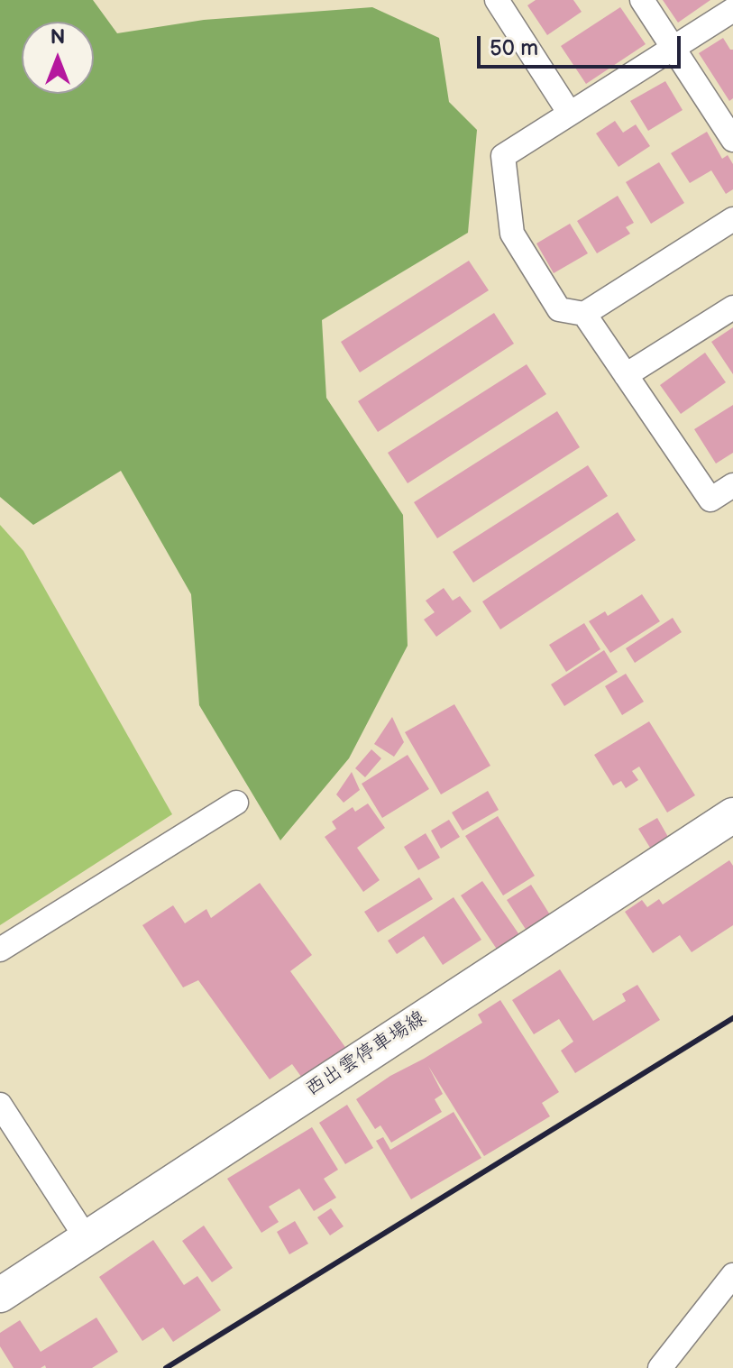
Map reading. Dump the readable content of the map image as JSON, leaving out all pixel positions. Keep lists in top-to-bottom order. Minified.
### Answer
{"streets":{"main road":["西出雲停車場線"]},"scale_bar":"50 m","north":"top"}
